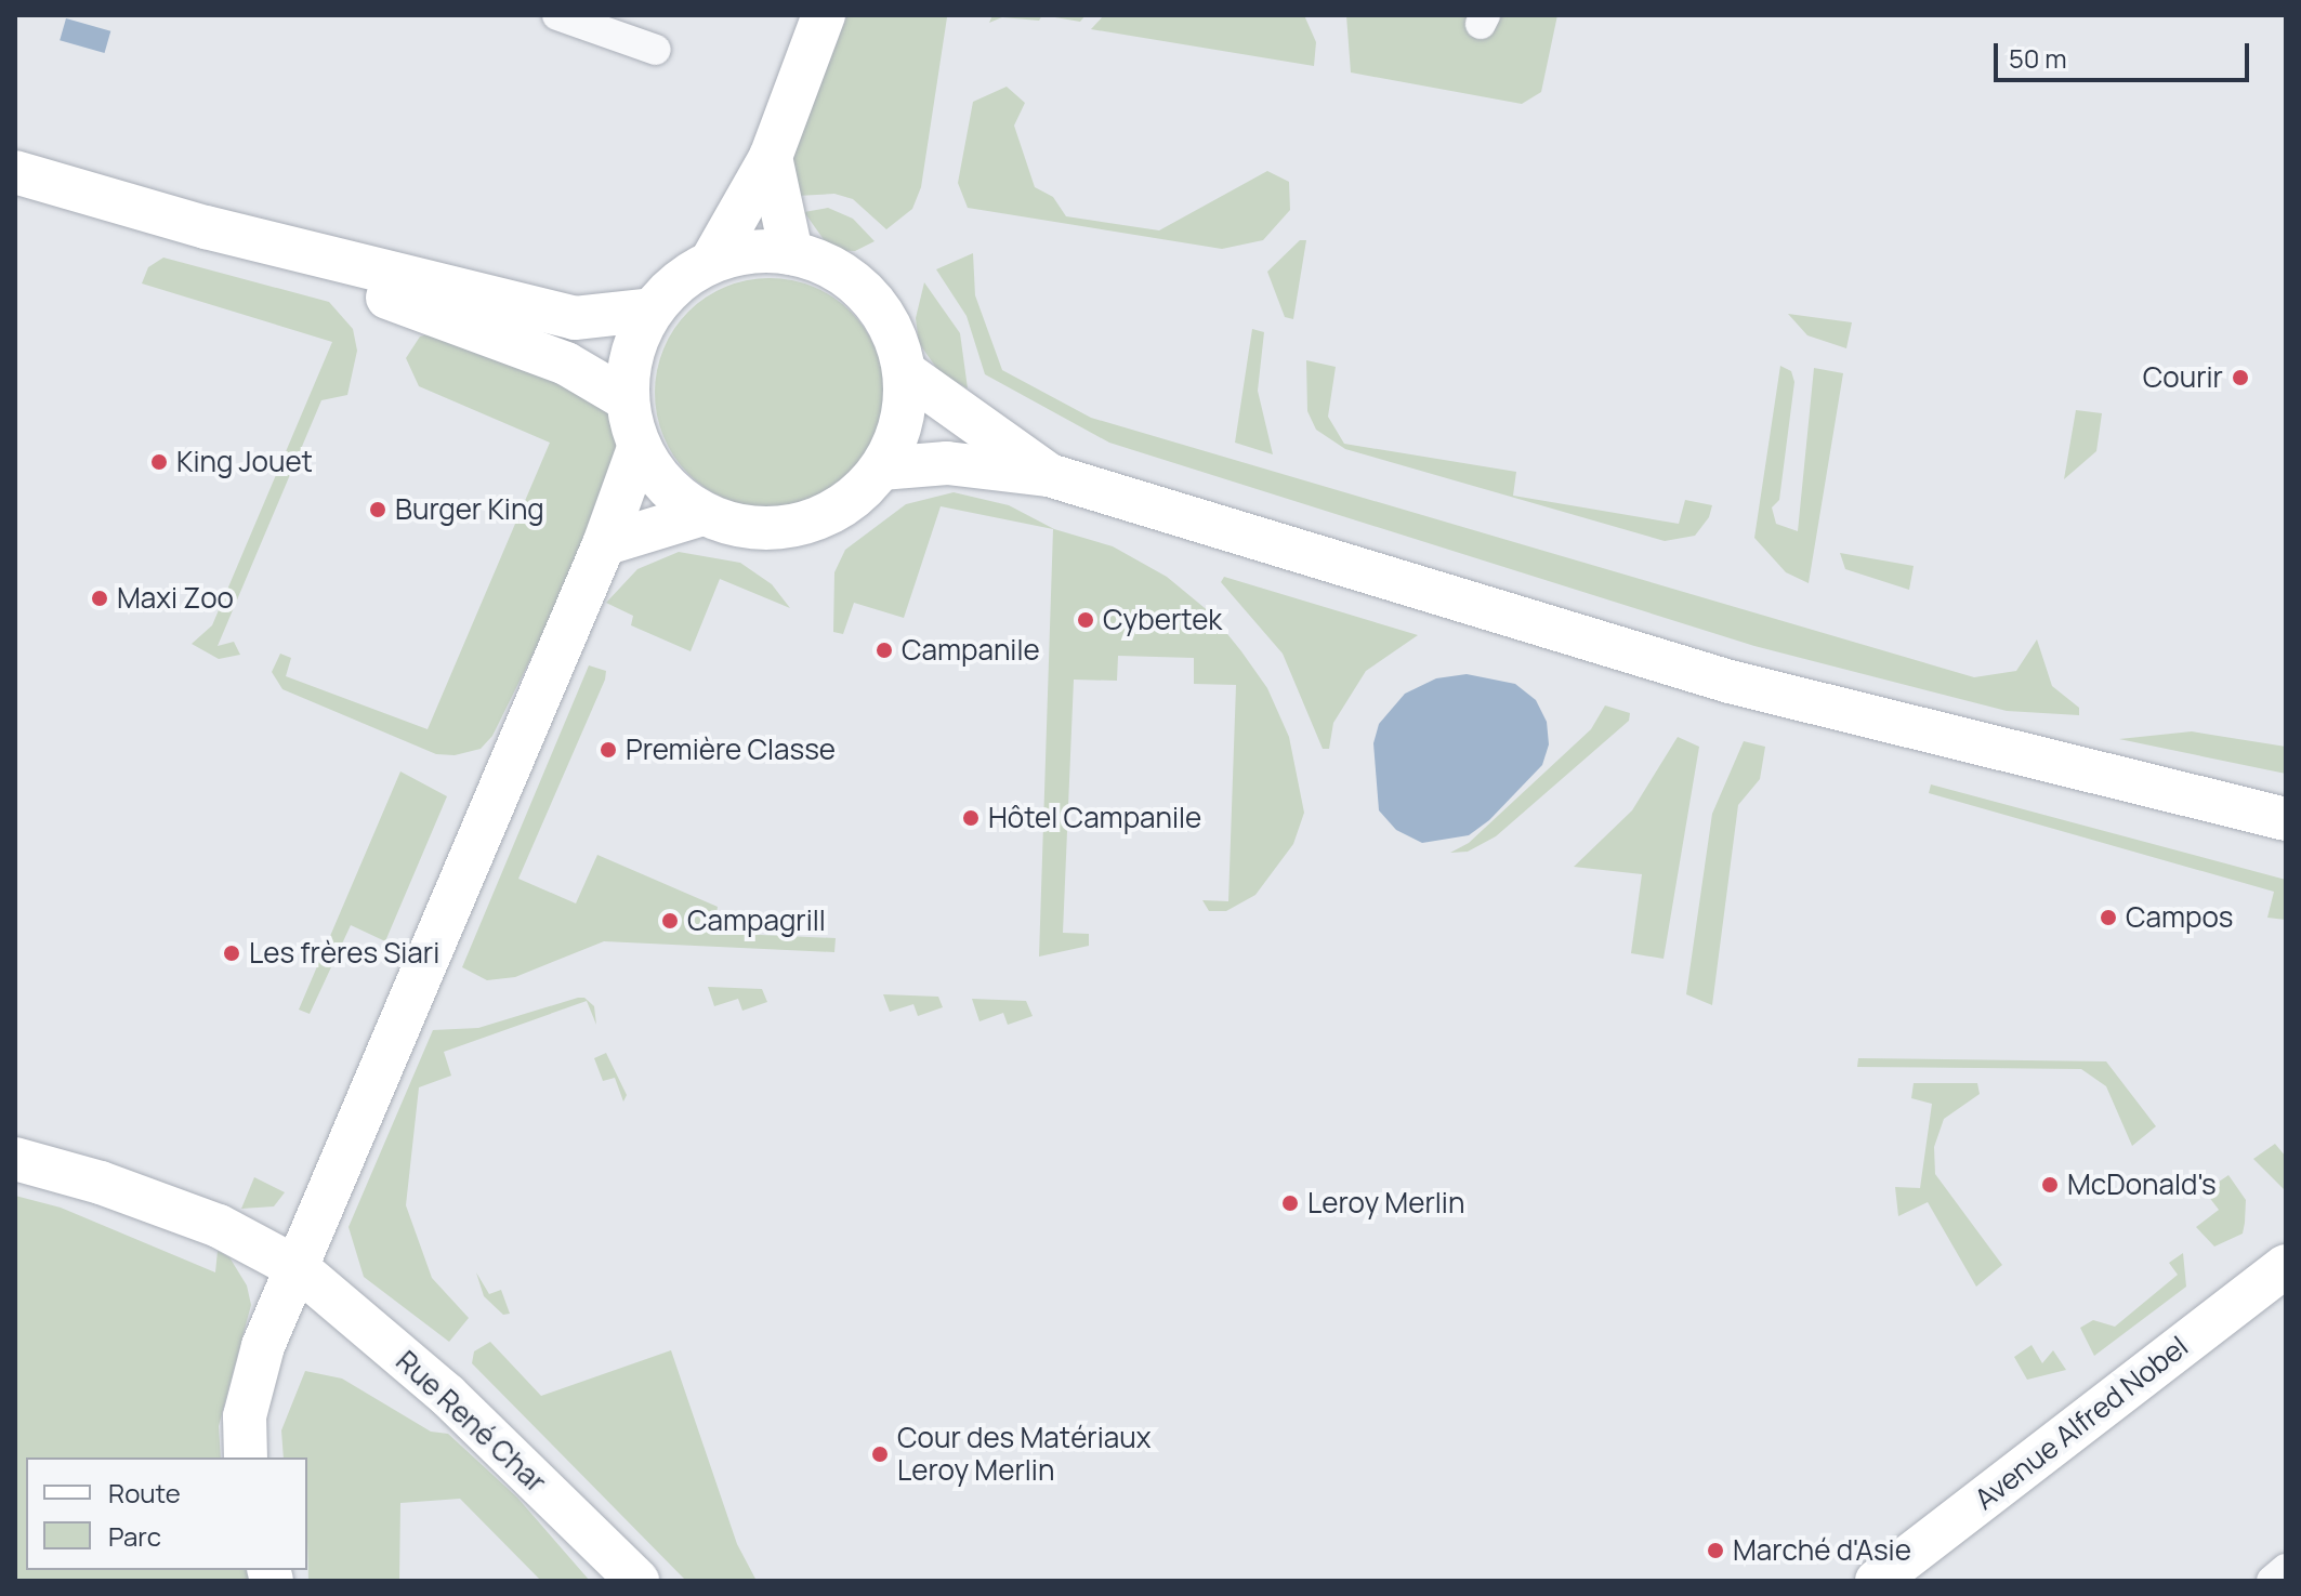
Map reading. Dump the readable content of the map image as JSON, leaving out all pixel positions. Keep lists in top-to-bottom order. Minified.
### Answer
{"streets":{"main road":["Rue René Char","Avenue Alfred Nobel"]},"places":["Courir","King Jouet","Burger King","Maxi Zoo","Cybertek","Campanile","Première Classe","Hôtel Campanile","Campos","Campagrill","Les frères Siari","McDonald's","Leroy Merlin","Cour des Matériaux Leroy Merlin","Marché d'Asie"],"legend":["Route","Parc"],"scale_bar":"50 m"}
